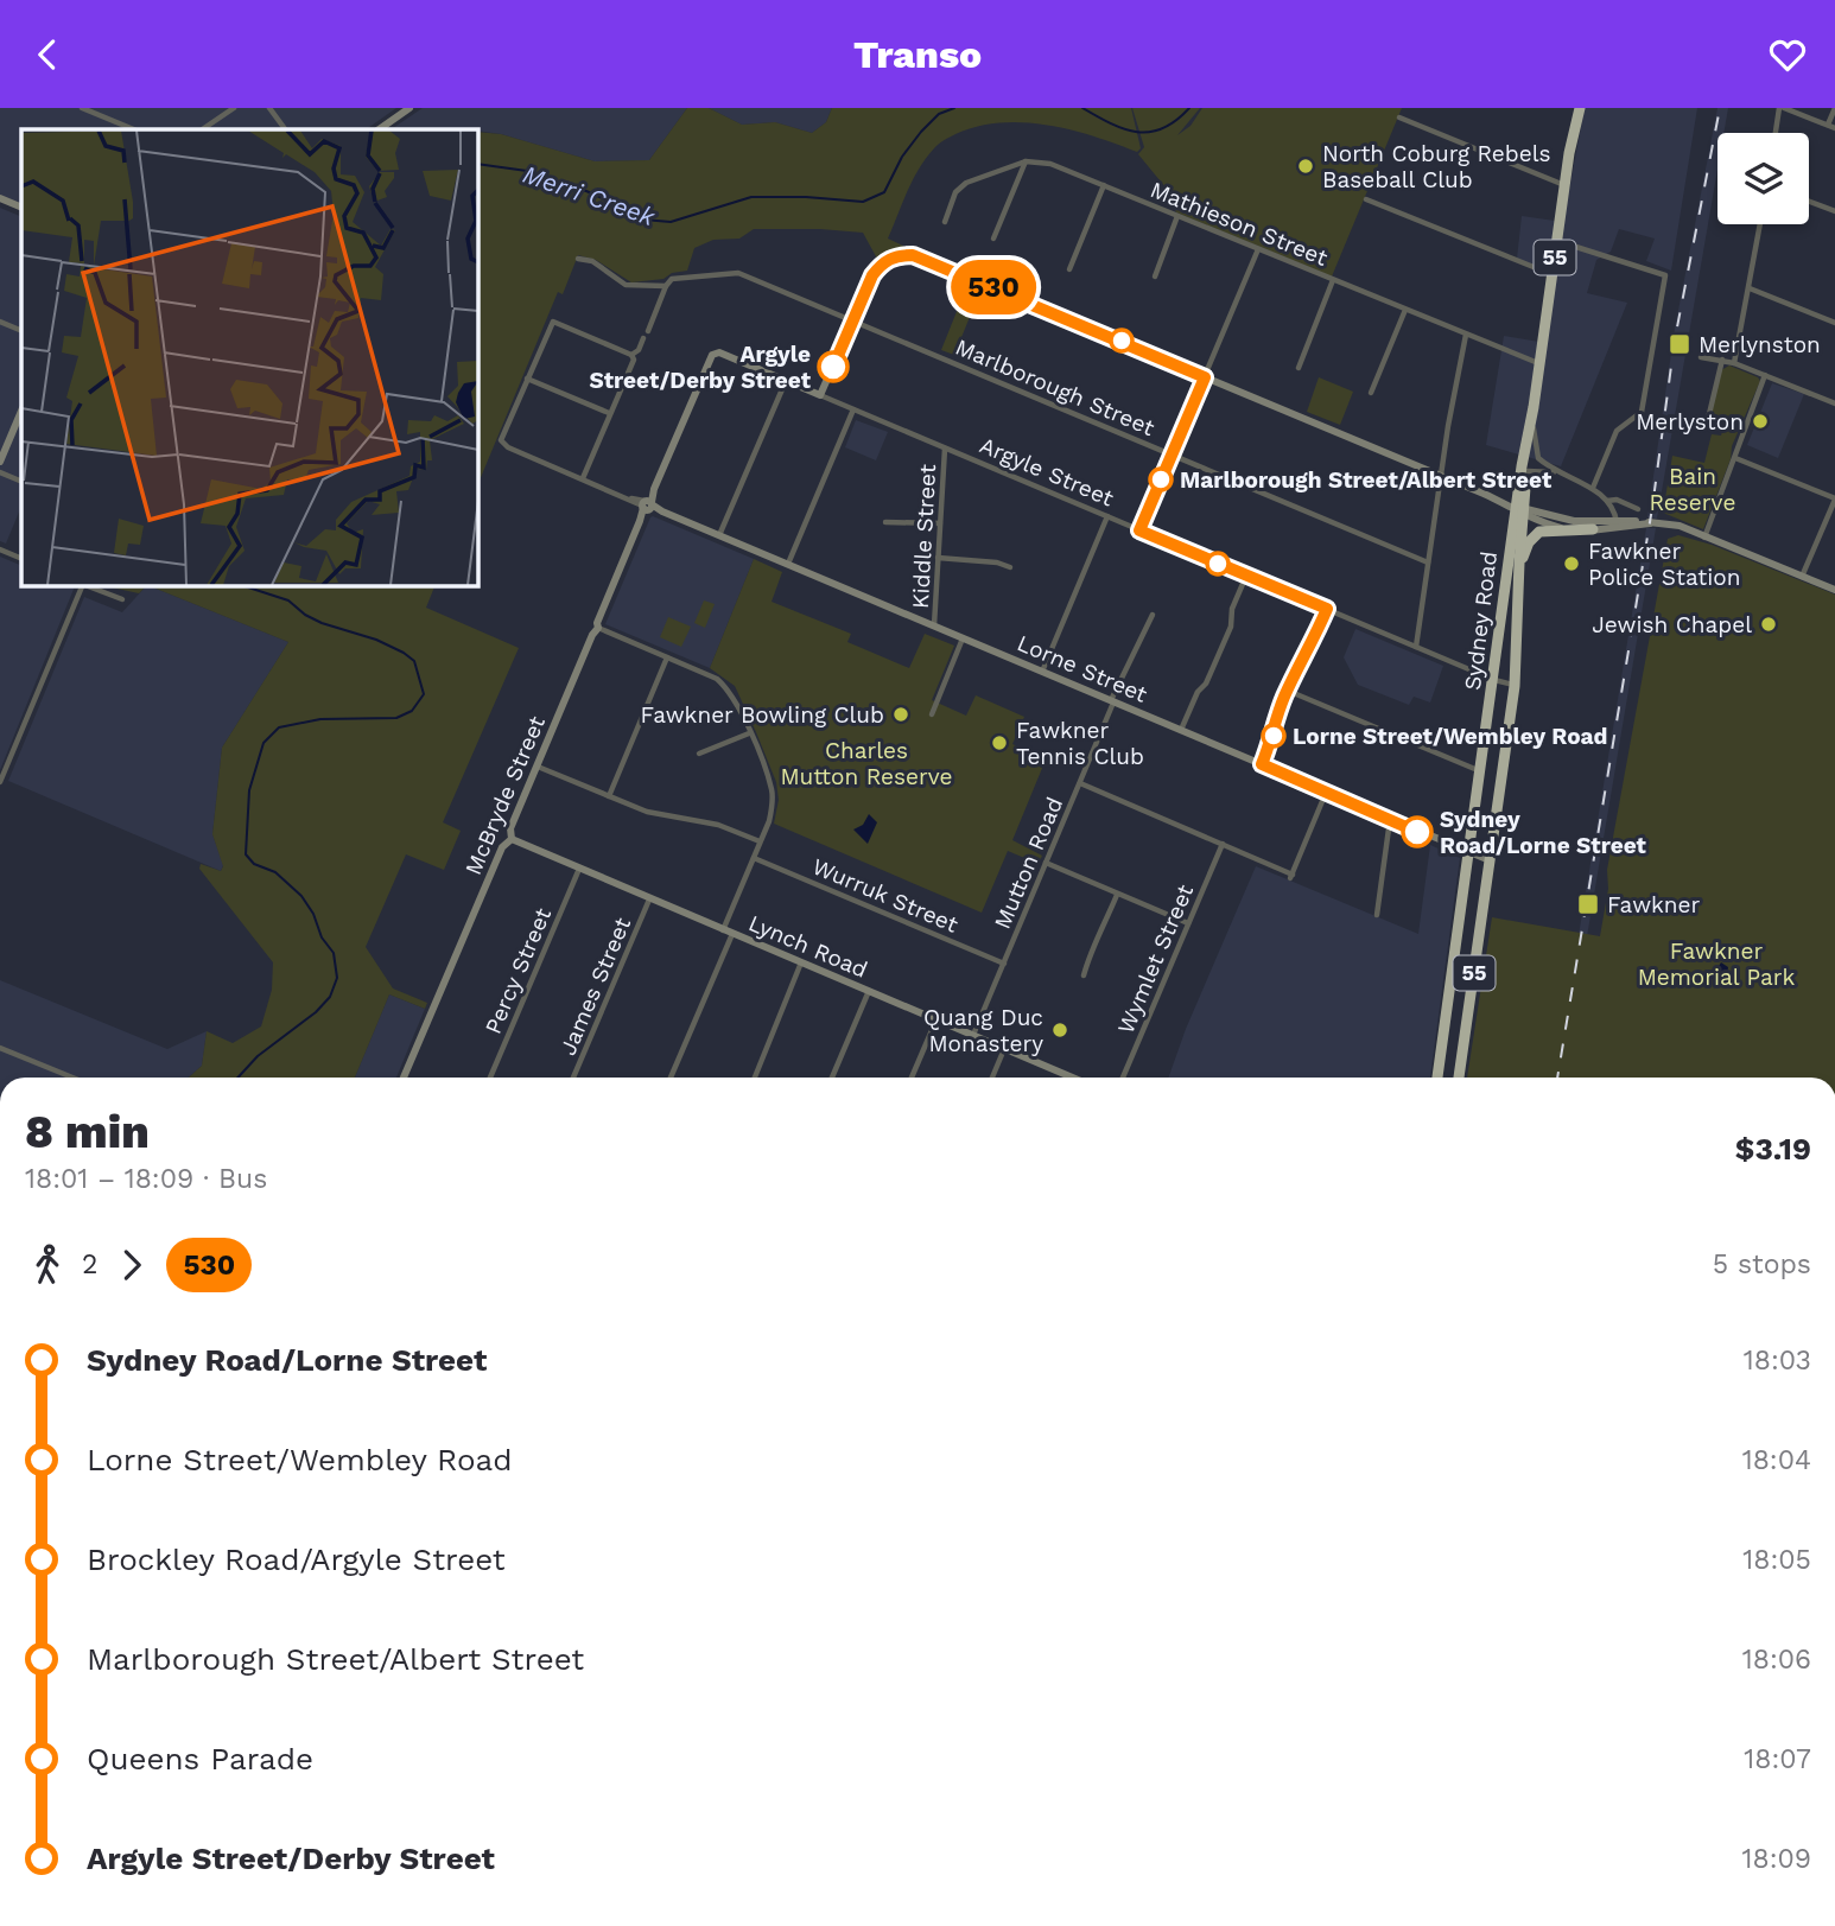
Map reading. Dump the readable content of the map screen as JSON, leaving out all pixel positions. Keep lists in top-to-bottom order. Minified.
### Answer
{"streets":{"highway":["55","Sydney Road"],"street":["Mathieson Street","Marlborough Street","Argyle Street","Kiddle Street","Lorne Street","McBryde Street","Mutton Road","Wurruk Street","Lynch Road","Wymlet Street","Percy Street","James Street"]},"crossings":[["Mathieson Street","Sydney Road"],["Argyle Street","Kiddle Street"],["Argyle Street","Sydney Road"],["Argyle Street","McBryde Street"],["Kiddle Street","Lorne Street"],["Sydney Road","Lorne Street"],["Lorne Street","McBryde Street"],["Lorne Street","Mutton Road"],["McBryde Street","Lynch Road"],["Mutton Road","Wurruk Street"],["Mutton Road","Lynch Road"],["Lynch Road","Percy Street"],["Lynch Road","James Street"]],"water":["Merri Creek"],"parks":["Bain Reserve","Charles Mutton Reserve","Fawkner Memorial Park"],"places":{"other":["North Coburg Rebels Baseball Club","Argyle Street/Derby Street","Merlyston","Marlborough Street/Albert Street","Fawkner Police Station","Jewish Chapel","Fawkner Bowling Club","Lorne Street/Wembley Road","Fawkner Tennis Club","Sydney Road/Lorne Street","Quang Duc Monastery"],"transit":["Merlynston","Fawkner"]},"lines":["bus line 530"],"page":{"header":"Transo","on_map":"530","heading":["8 min","18:01 – 18:09 · Bus","$3.19"],"legs":["2","530","5 stops"],"list":[{"name":"Sydney Road/Lorne Street","value":"18:03"},{"name":"Lorne Street/Wembley Road","value":"18:04"},{"name":"Brockley Road/Argyle Street","value":"18:05"},{"name":"Marlborough Street/Albert Street","value":"18:06"},{"name":"Queens Parade","value":"18:07"},{"name":"Argyle Street/Derby Street","value":"18:09"}]}}
